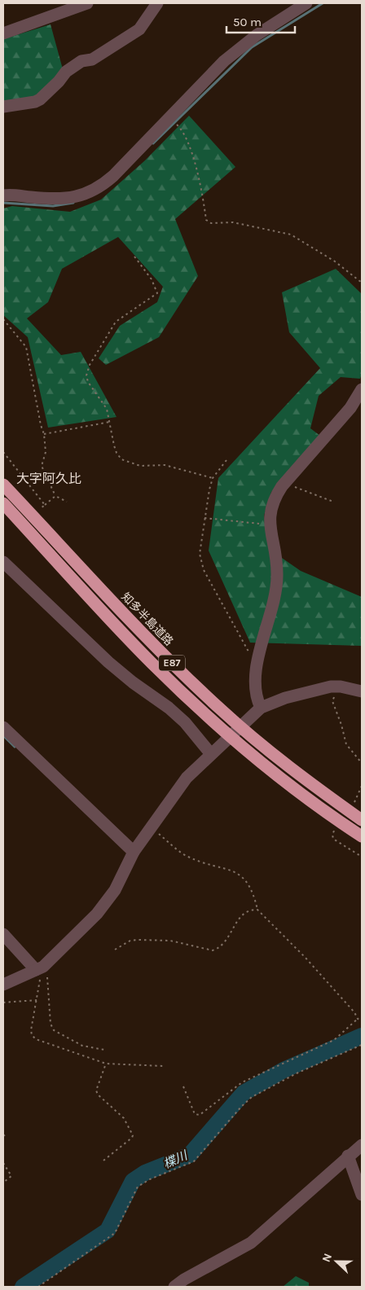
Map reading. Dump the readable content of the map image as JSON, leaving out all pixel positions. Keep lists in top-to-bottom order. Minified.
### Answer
{"streets":{"highway":["知多半島道路","E87"]},"districts":["大字阿久比"],"water":["楪川"],"scale_bar":"50 m","north":"left"}
